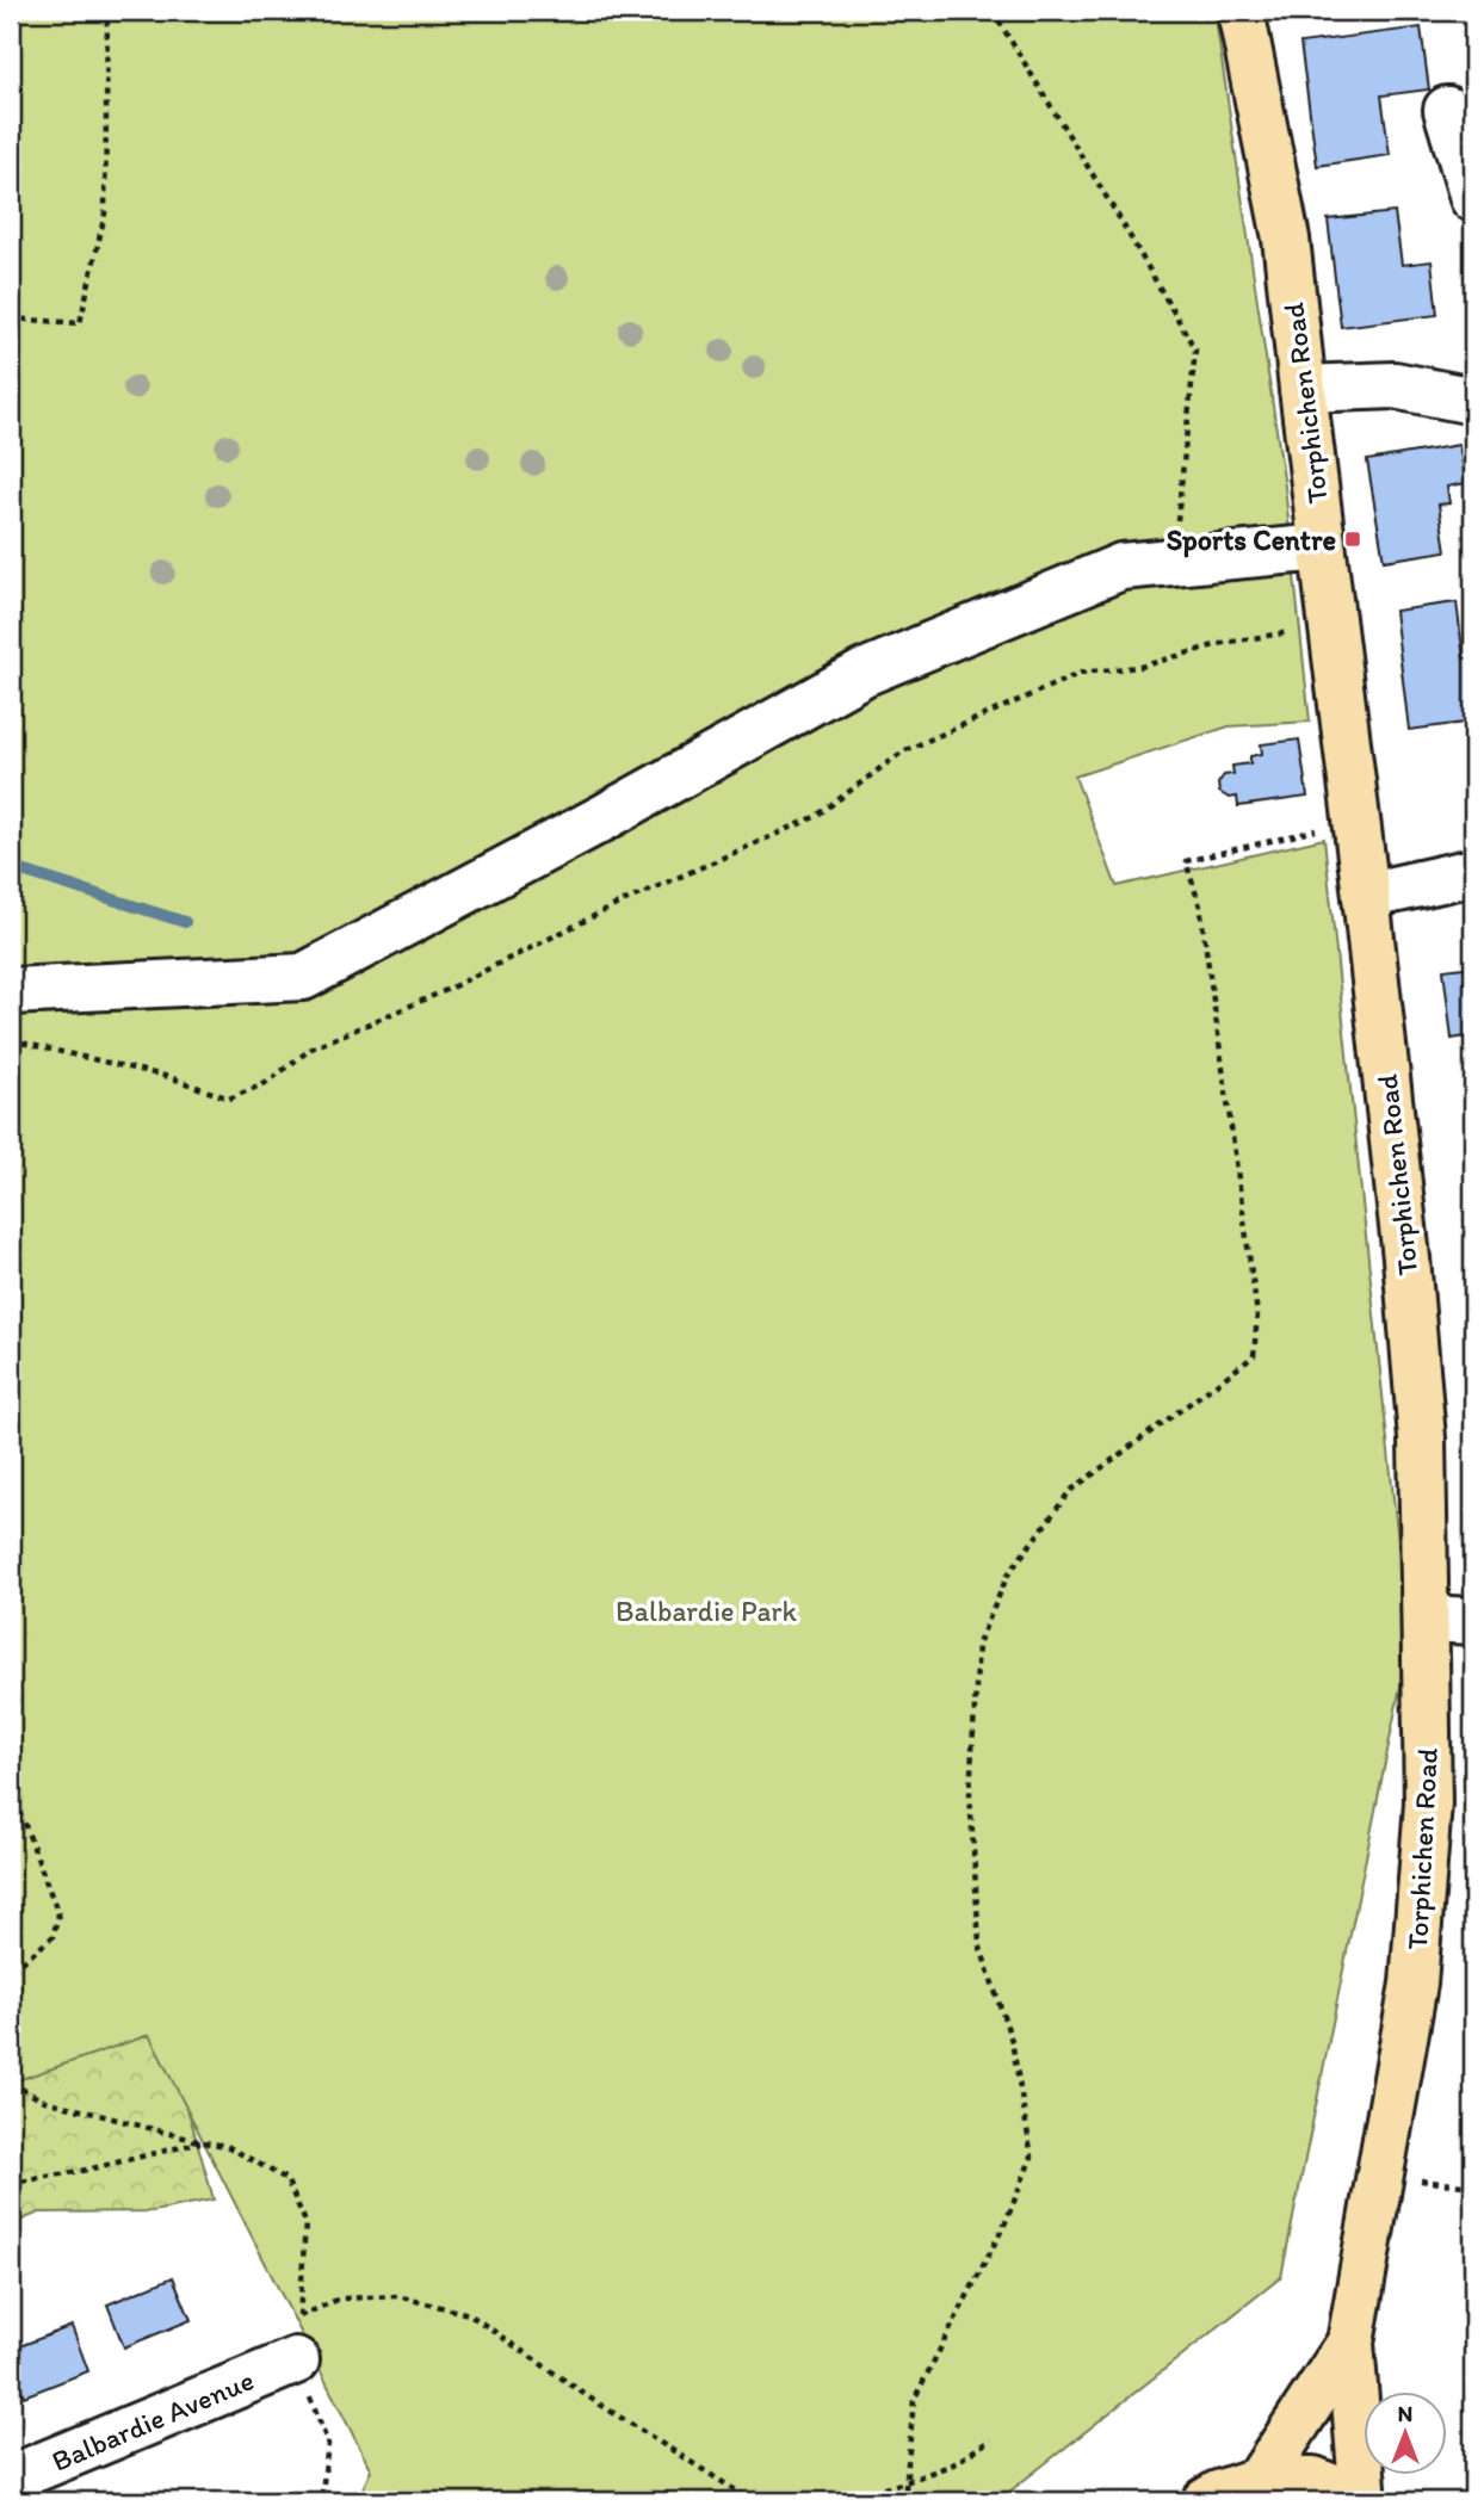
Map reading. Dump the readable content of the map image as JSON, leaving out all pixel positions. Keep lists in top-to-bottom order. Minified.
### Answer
{"streets":{"main road":["Torphichen Road"],"street":["Balbardie Avenue"]},"parks":["Balbardie Park"],"places":{"transit":["Sports Centre"]},"north":"top"}
